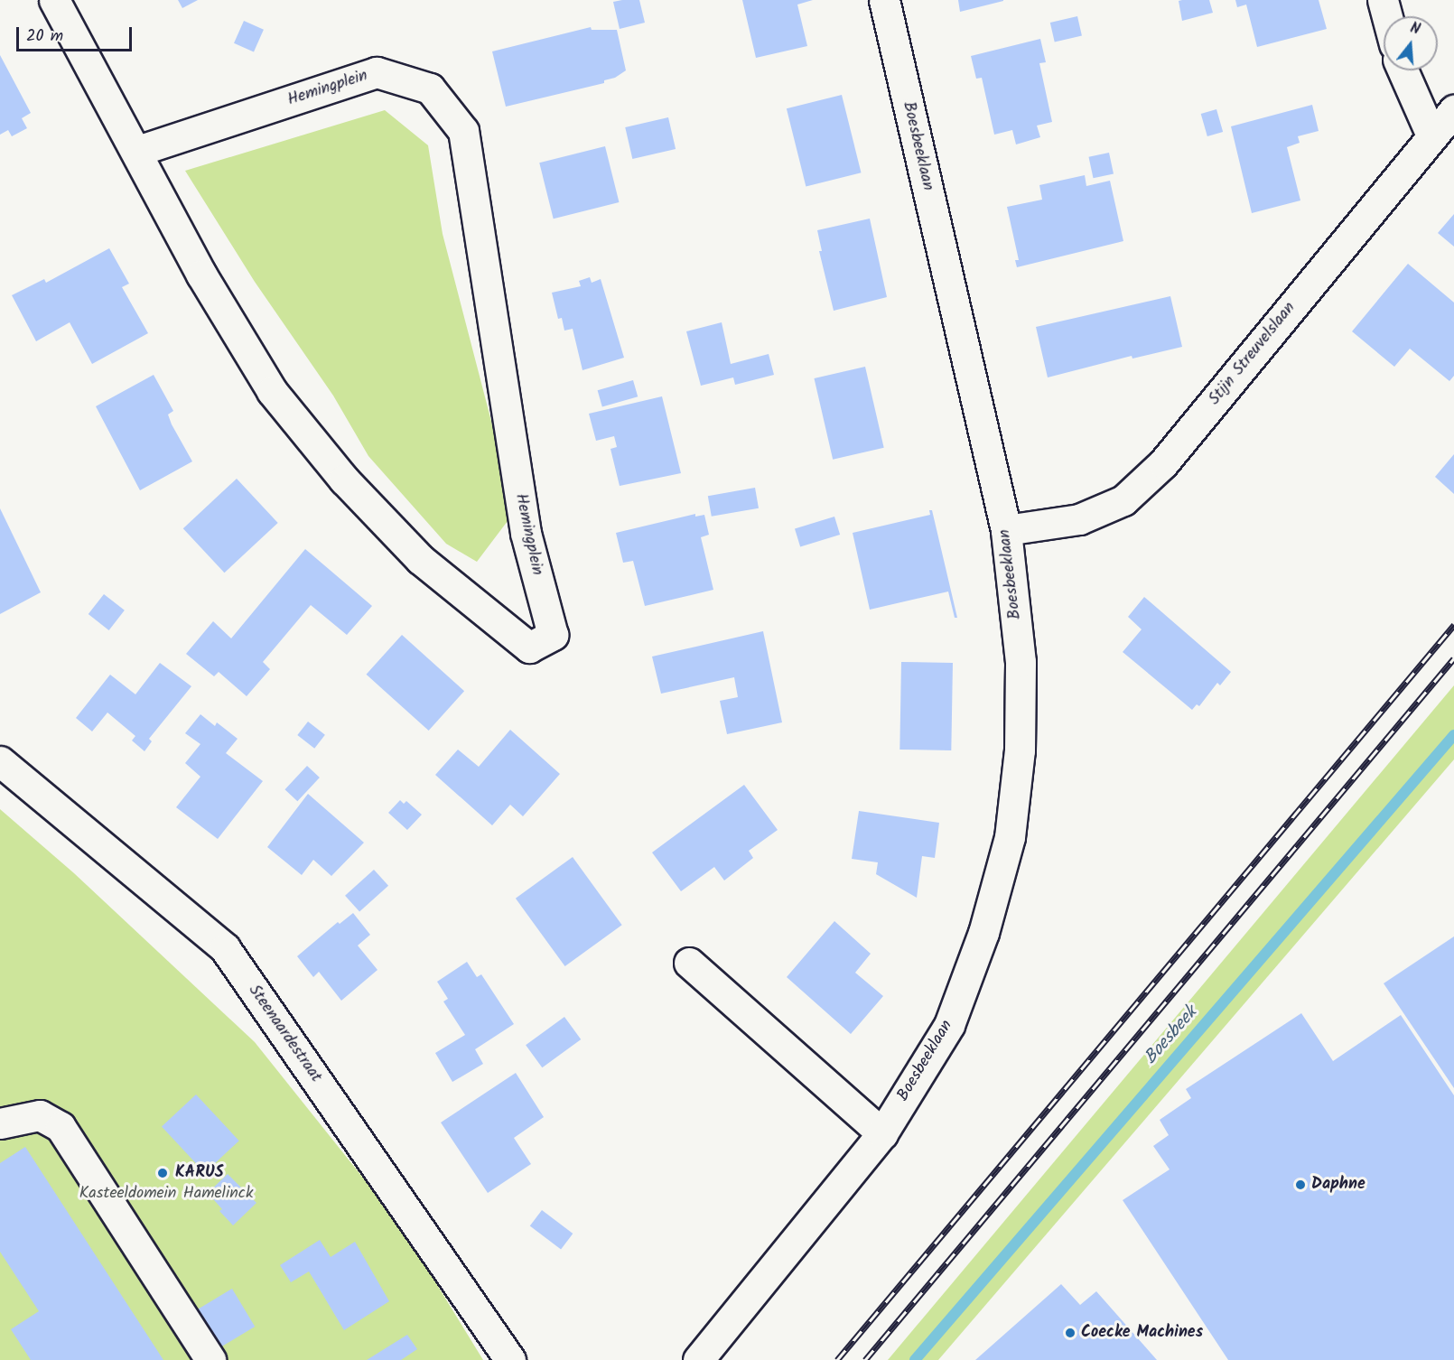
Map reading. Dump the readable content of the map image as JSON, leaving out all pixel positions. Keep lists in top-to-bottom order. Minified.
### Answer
{"streets":{"street":["Hemingplein","Boesbeeklaan","Stijn Streuvelslaan","Steenaardestraat"]},"crossings":[["Boesbeeklaan","Stijn Streuvelslaan"]],"water":["Boesbeek"],"parks":["Kasteeldomein Hamelinck"],"places":["KARUS","Daphne","Coecke Machines"],"scale_bar":"20 m","north":"top"}
